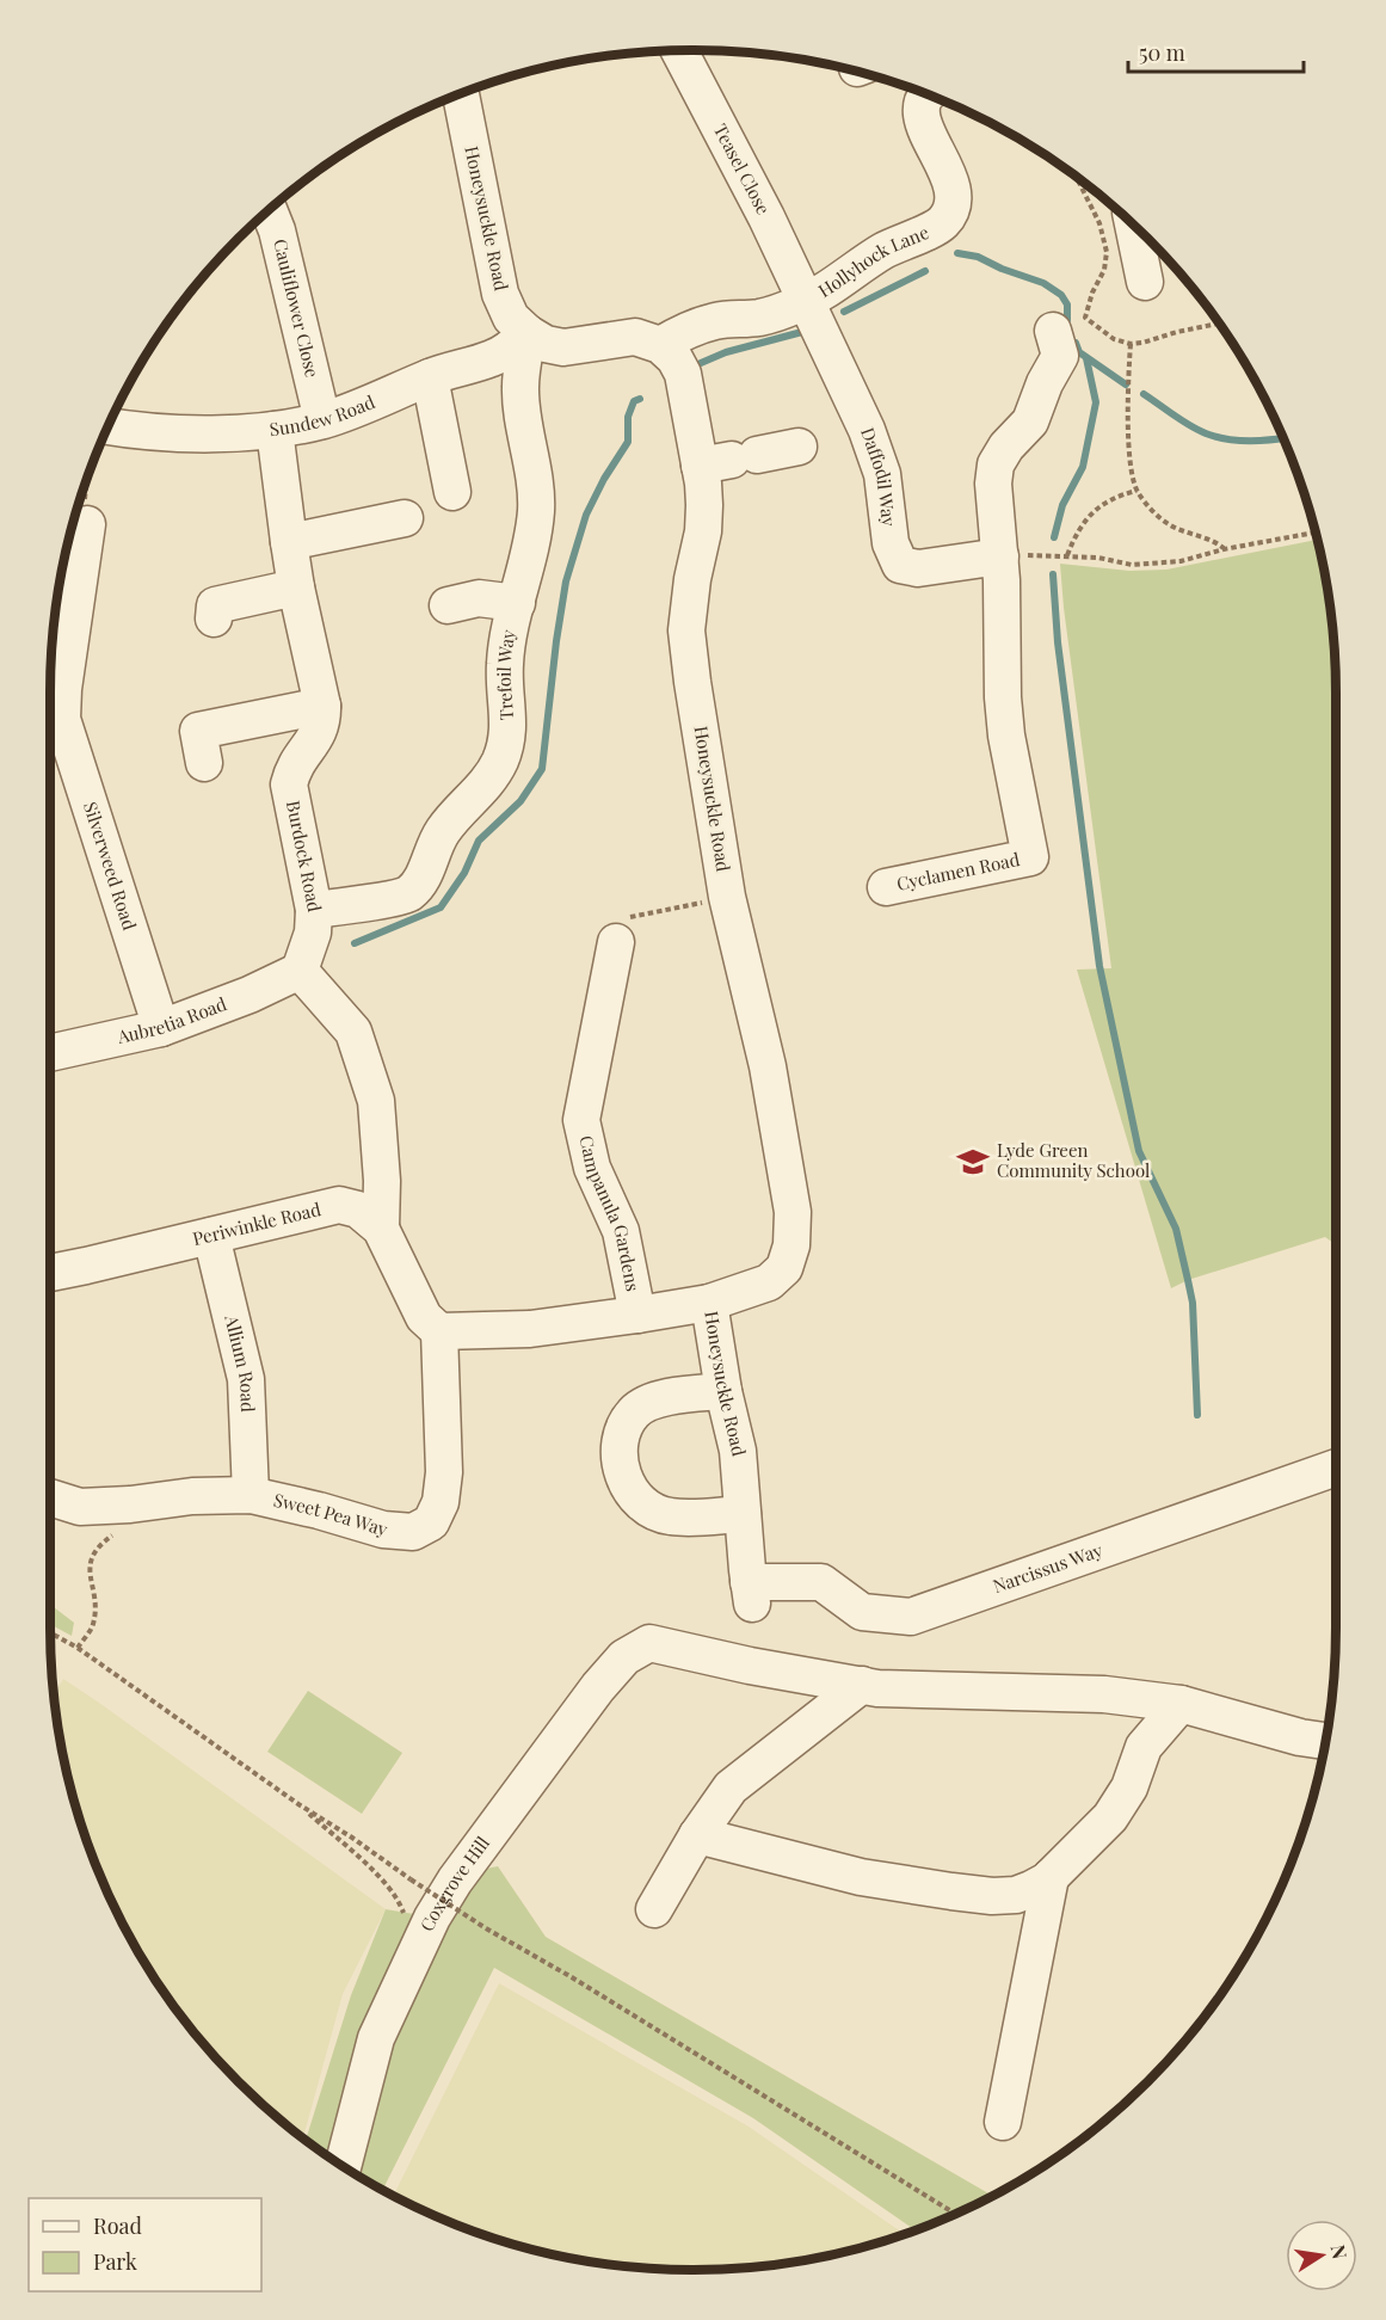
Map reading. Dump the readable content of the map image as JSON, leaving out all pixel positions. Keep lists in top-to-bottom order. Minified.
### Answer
{"streets":{"street":["Teasel Close","Honeysuckle Road","Hollyhock Lane","Cauliflower Close","Sundew Road","Daffodil Way","Trefoil Way","Burdock Road","Silverweed Road","Cyclamen Road","Aubretia Road","Campanula Gardens","Periwinkle Road","Allium Road","Sweet Pea Way","Narcissus Way","Coxgrove Hill"]},"crossings":[["Teasel Close","Hollyhock Lane"],["Teasel Close","Daffodil Way"],["Honeysuckle Road","Hollyhock Lane"],["Honeysuckle Road","Sundew Road"],["Honeysuckle Road","Trefoil Way"],["Honeysuckle Road","Narcissus Way"],["Hollyhock Lane","Daffodil Way"],["Cauliflower Close","Sundew Road"],["Sundew Road","Trefoil Way"],["Sundew Road","Burdock Road"],["Daffodil Way","Cyclamen Road"],["Trefoil Way","Burdock Road"],["Burdock Road","Aubretia Road"],["Silverweed Road","Aubretia Road"],["Periwinkle Road","Allium Road"],["Periwinkle Road","Sweet Pea Way"],["Allium Road","Sweet Pea Way"]],"places":{"school or university":["Lyde Green Community School"]},"legend":["Road","Park"],"scale_bar":"50 m","north":"right"}
